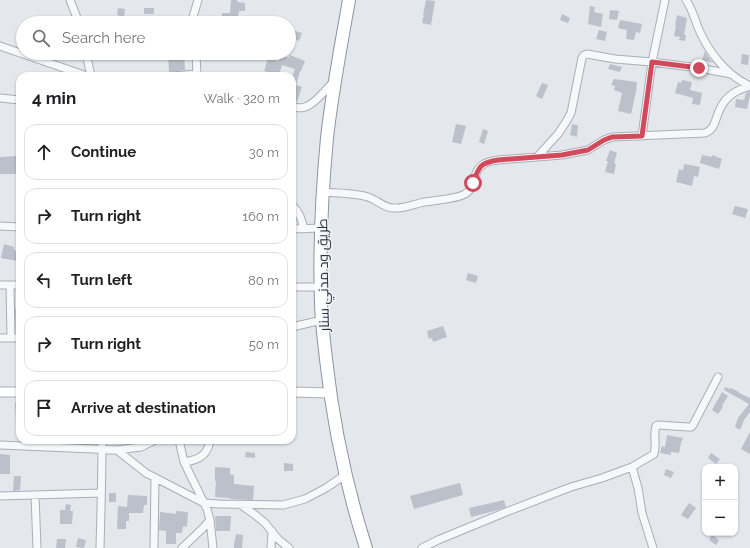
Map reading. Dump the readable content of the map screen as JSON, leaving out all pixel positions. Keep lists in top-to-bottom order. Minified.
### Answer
{"streets":{"highway":["طريق ود مدني سنار"]},"page":{"search":"Search here","heading":["4 min","Walk · 320 m"],"list":[["Continue","30 m"],["Turn right","160 m"],["Turn left","80 m"],["Turn right","50 m"],"Arrive at destination"],"map_buttons":["+","−"]}}
